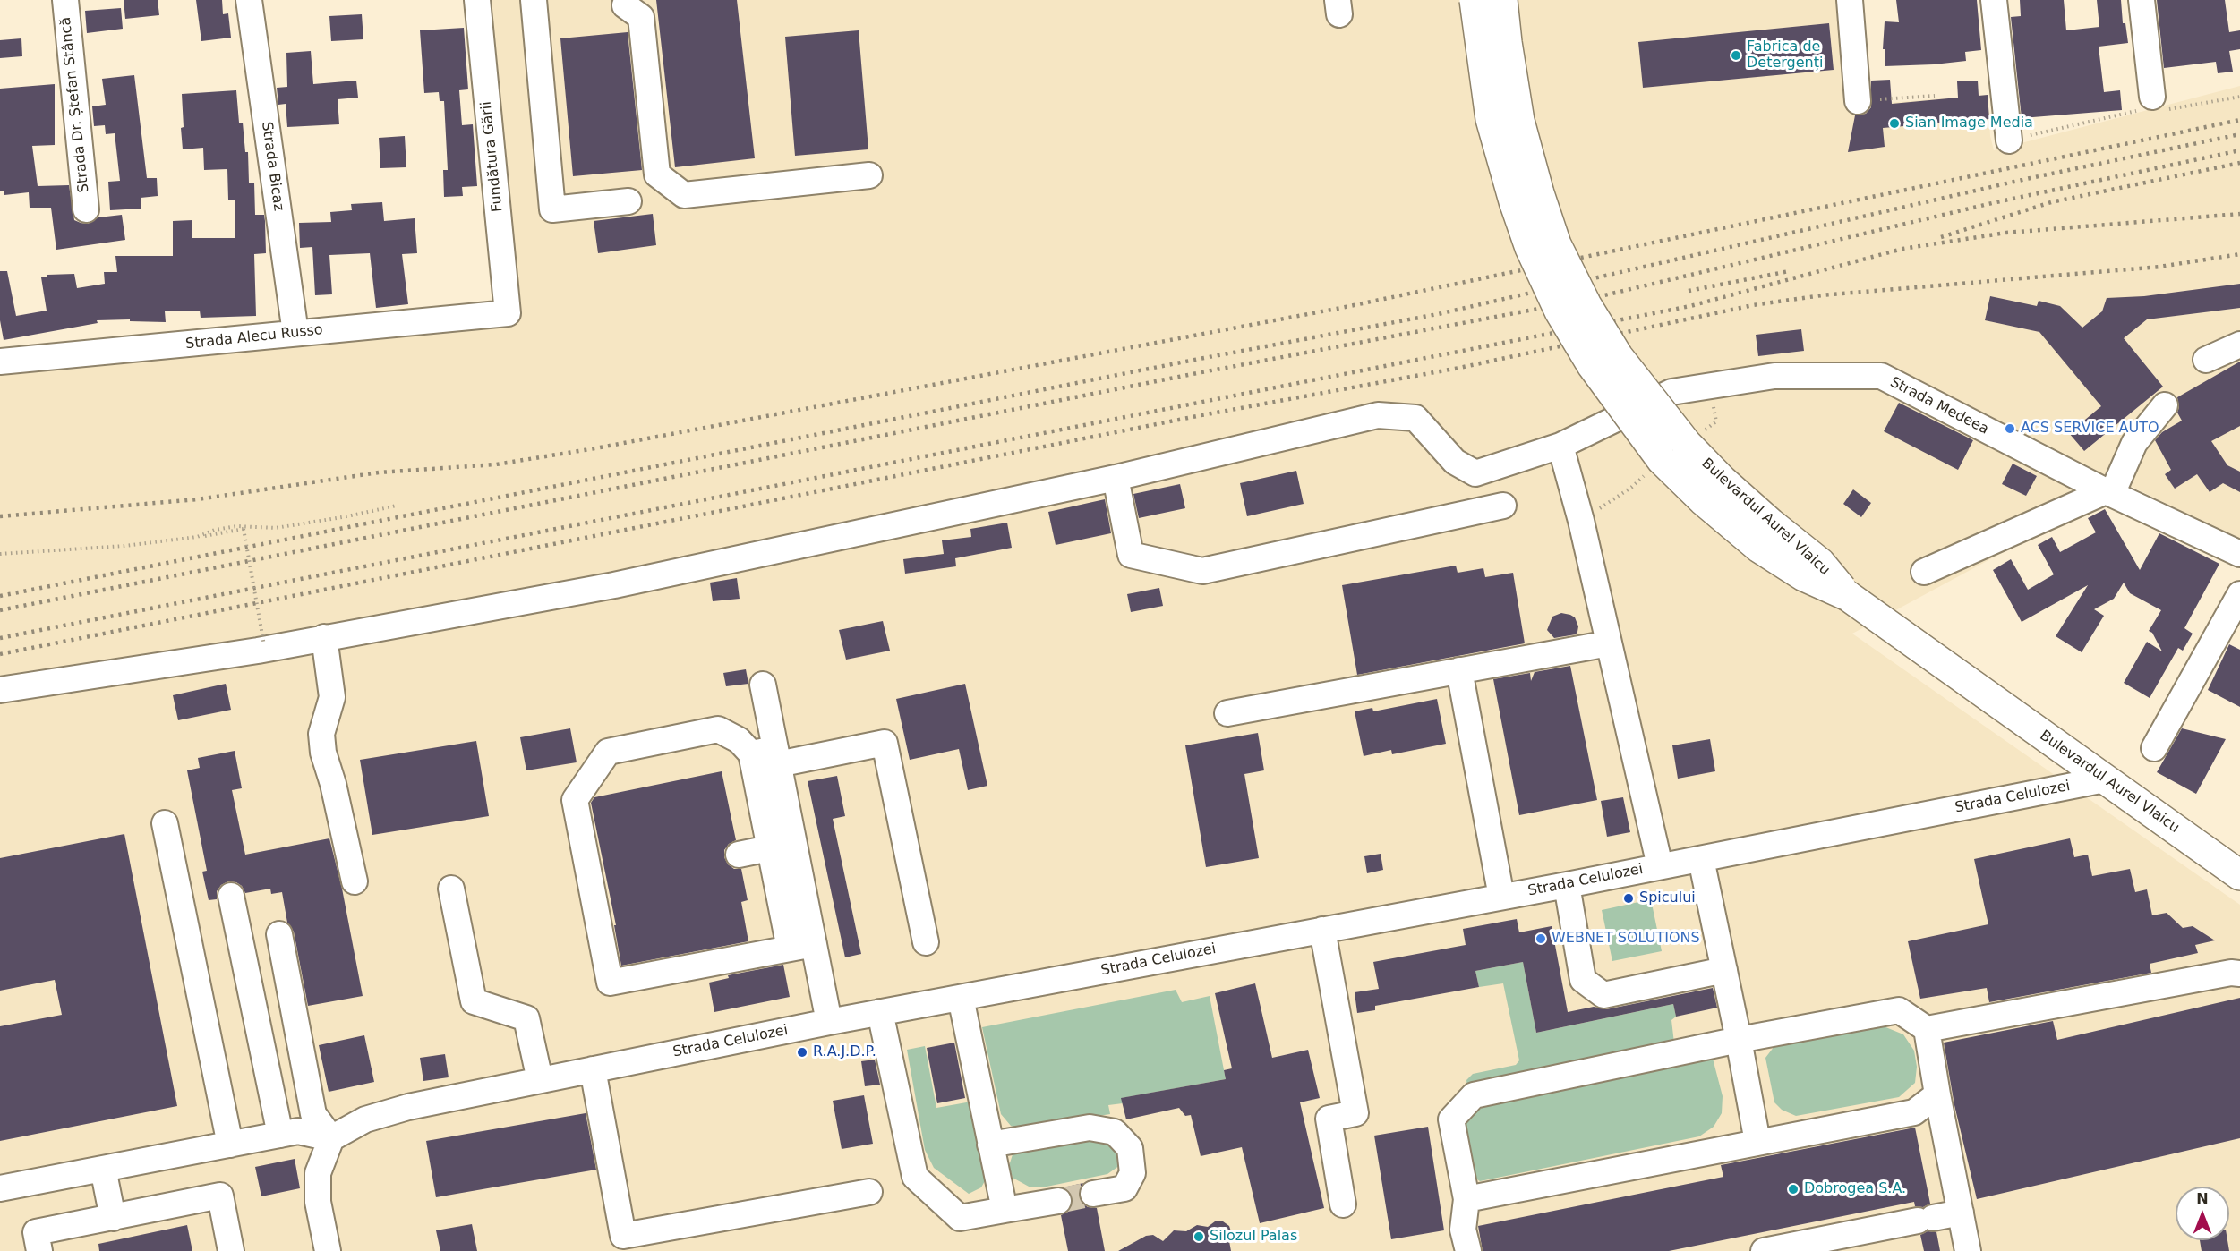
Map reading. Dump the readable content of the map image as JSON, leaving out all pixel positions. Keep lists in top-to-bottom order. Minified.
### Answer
{"streets":{"main road":["Bulevardul Aurel Vlaicu"],"street":["Strada Dr. Ștefan Stâncă","Fundătura Gării","Strada Bicaz","Strada Alecu Russo","Strada Medeea","Strada Celulozei"]},"crossings":[["Fundătura Gării","Strada Alecu Russo"],["Strada Bicaz","Strada Alecu Russo"],["Bulevardul Aurel Vlaicu","Strada Celulozei"]],"places":["Fabrica de Detergenți","Sian Image Media","ACS SERVICE AUTO","Spicului","WEBNET SOLUTIONS","R.A.J.D.P.","Dobrogea S.A.","Silozul Palas"],"north":"top"}
